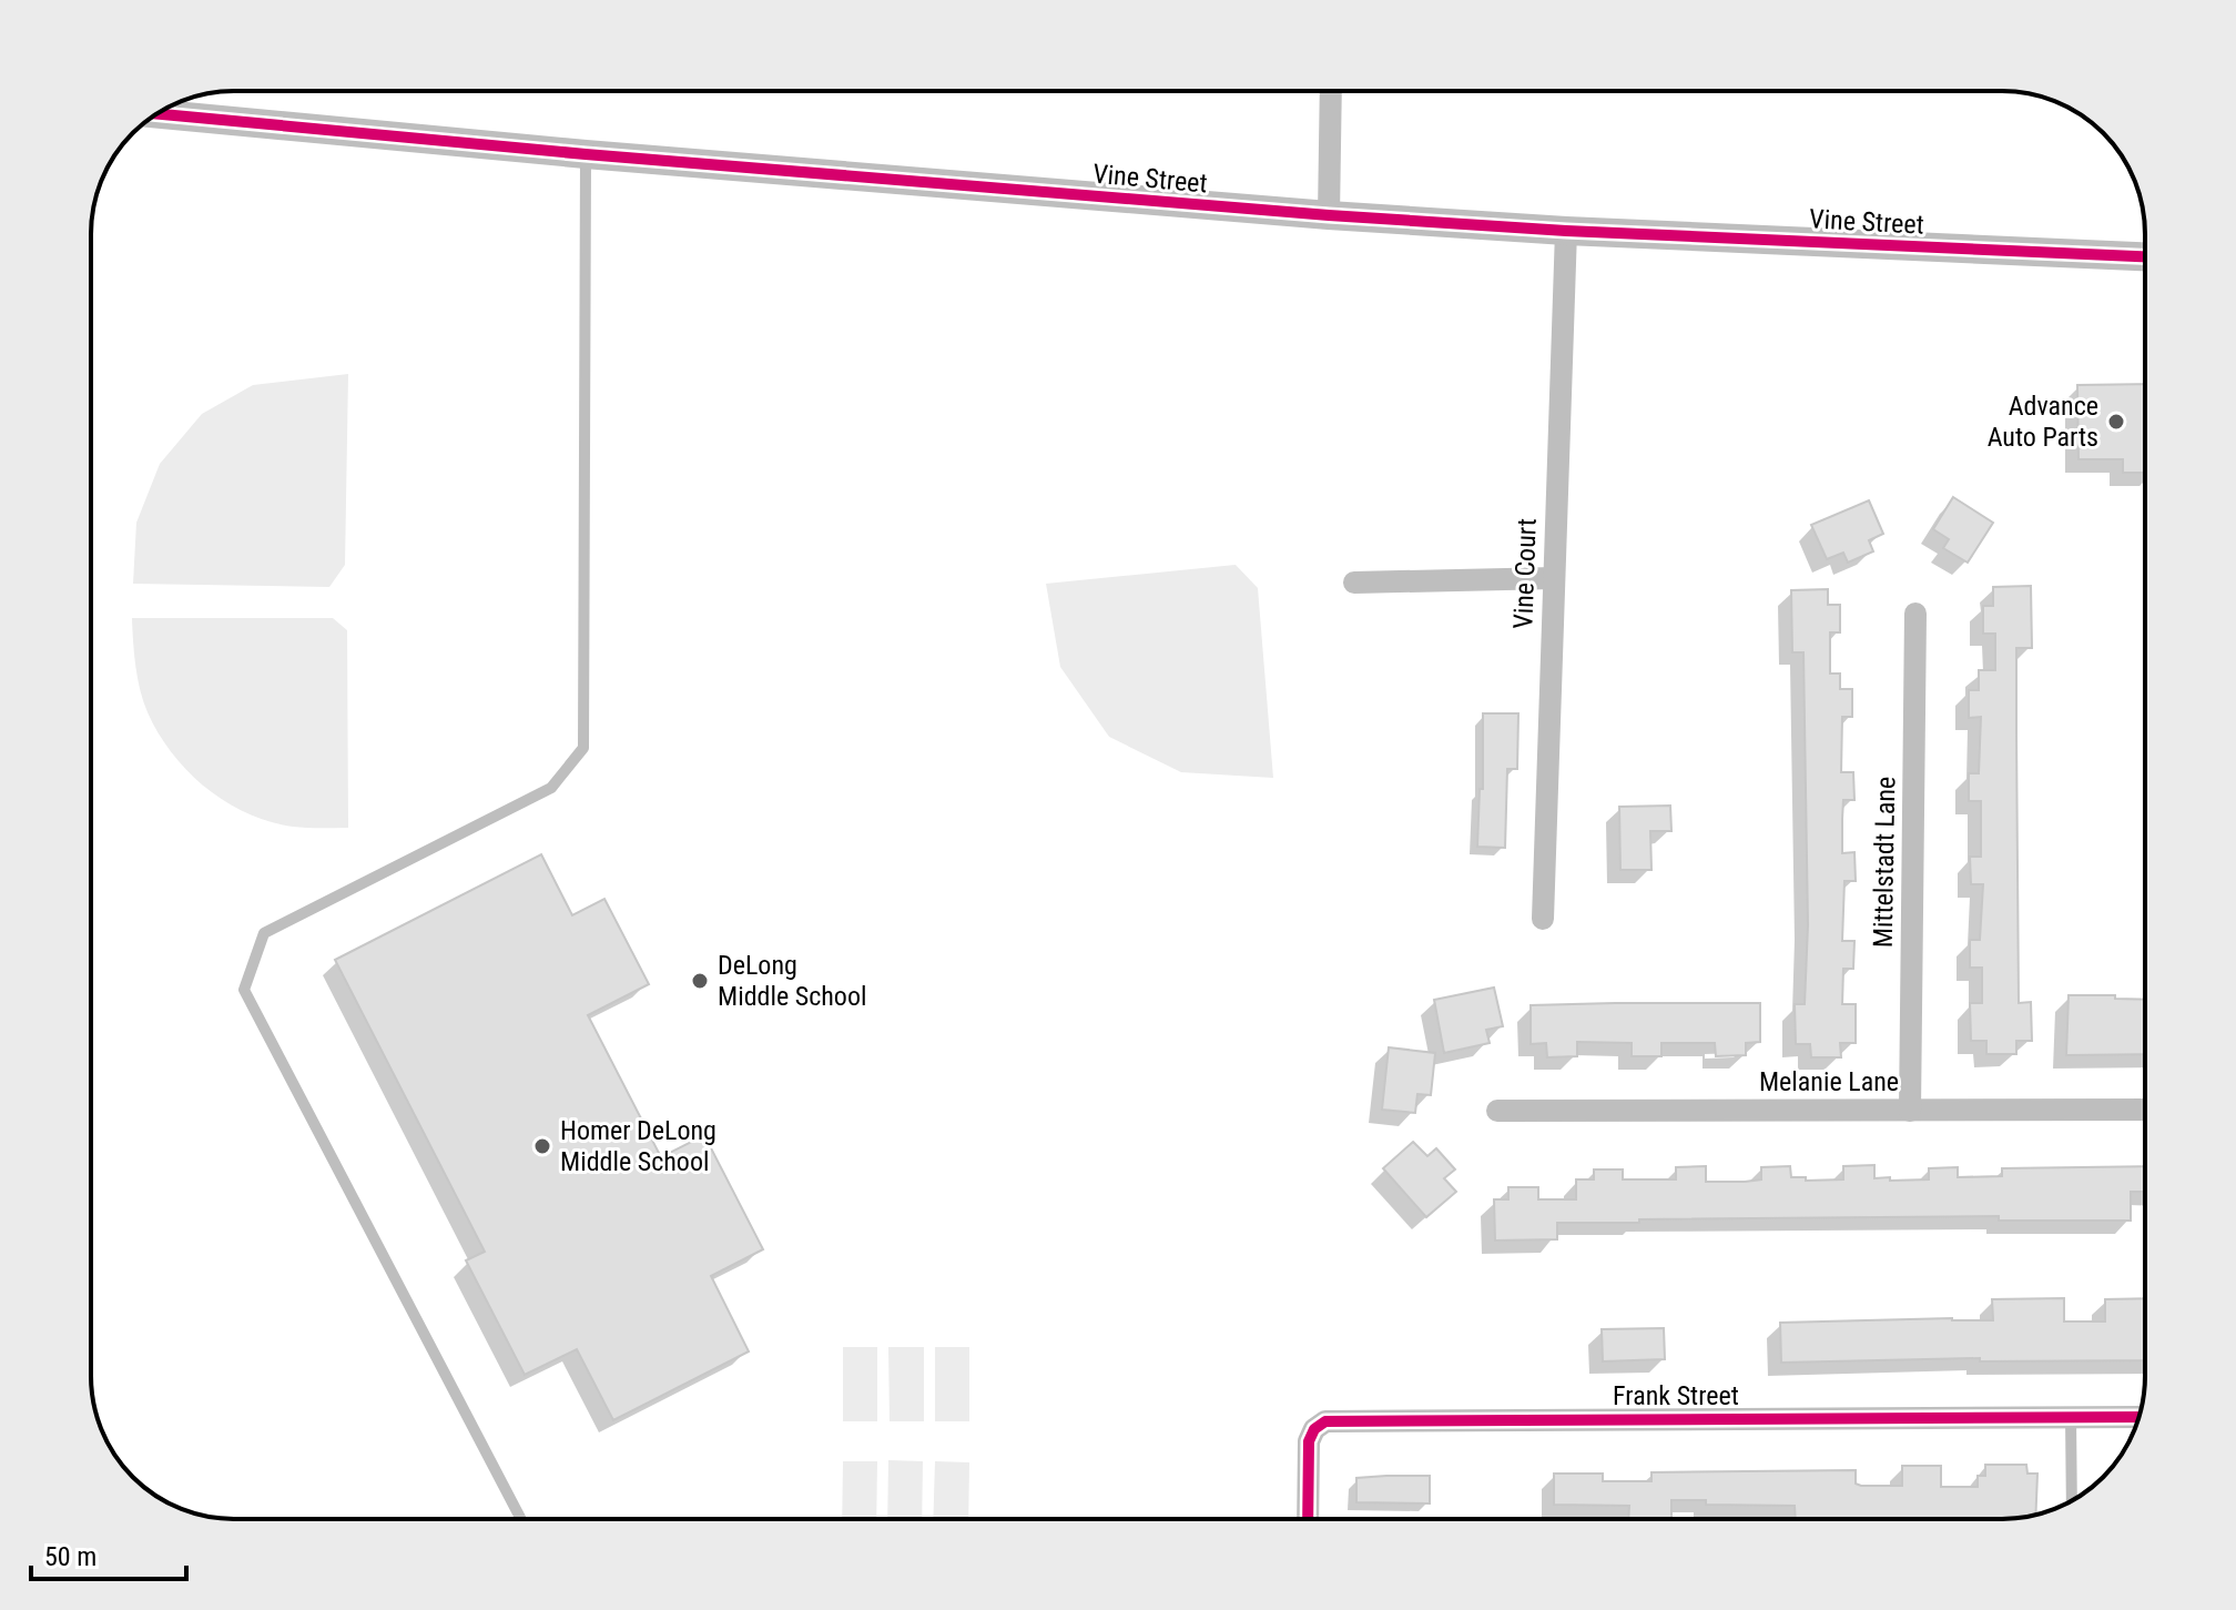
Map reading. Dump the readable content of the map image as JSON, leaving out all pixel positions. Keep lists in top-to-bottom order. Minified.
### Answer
{"streets":{"street":["Vine Street","Vine Court","Mittelstadt Lane","Melanie Lane","Frank Street"]},"crossings":[["Vine Street","Vine Court"],["Mittelstadt Lane","Melanie Lane"]],"places":["Advance Auto Parts","DeLong Middle School","Homer DeLong Middle School"],"scale_bar":"50 m"}
